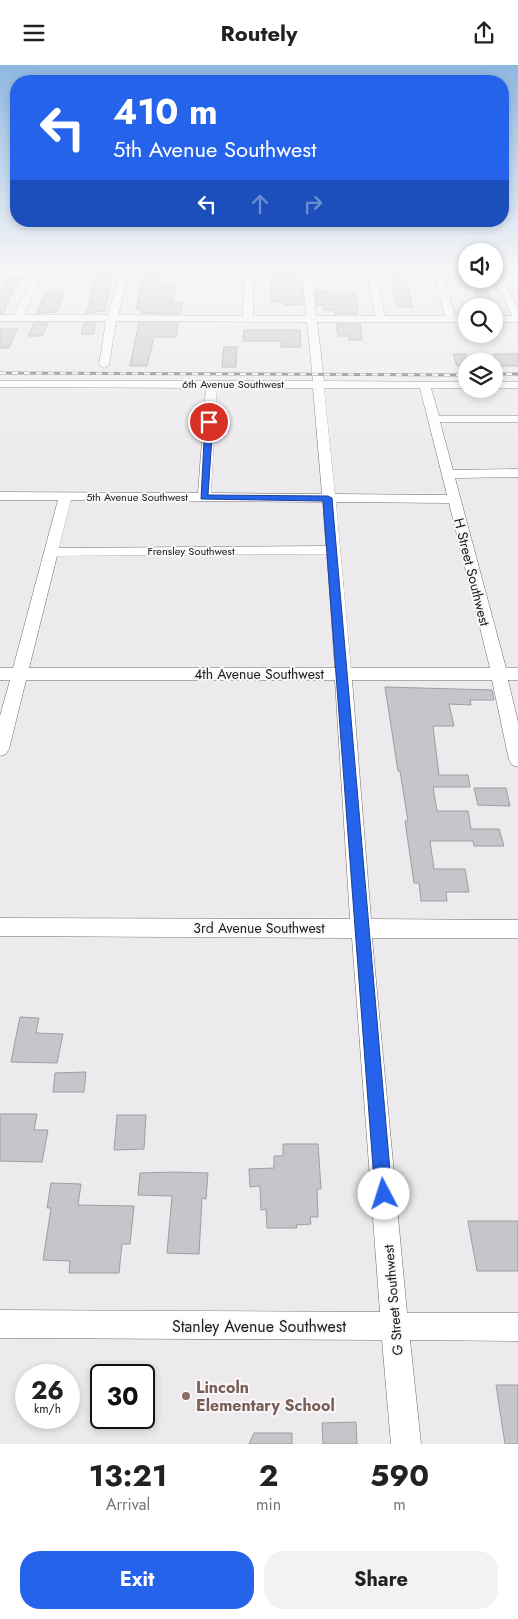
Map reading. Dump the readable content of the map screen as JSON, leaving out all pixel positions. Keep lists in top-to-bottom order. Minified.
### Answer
{"streets":{"street":["6th Avenue Southwest","5th Avenue Southwest","Frensley Southwest","H Street Southwest","4th Avenue Southwest","3rd Avenue Southwest","G Street Southwest","Stanley Avenue Southwest"]},"crossings":[["6th Avenue Southwest","H Street Southwest"],["6th Avenue Southwest","G Street Southwest"],["5th Avenue Southwest","H Street Southwest"],["5th Avenue Southwest","G Street Southwest"],["Frensley Southwest","G Street Southwest"],["H Street Southwest","4th Avenue Southwest"],["4th Avenue Southwest","G Street Southwest"],["3rd Avenue Southwest","G Street Southwest"],["G Street Southwest","Stanley Avenue Southwest"]],"places":["Lincoln Elementary School"],"page":{"header":"Routely","turn":["410 m","5th Avenue Southwest"],"speed":"26 km/h","limit":"30","eta":["13:21","Arrival","2","min","590","m"],"buttons":["Exit","Share"]}}
